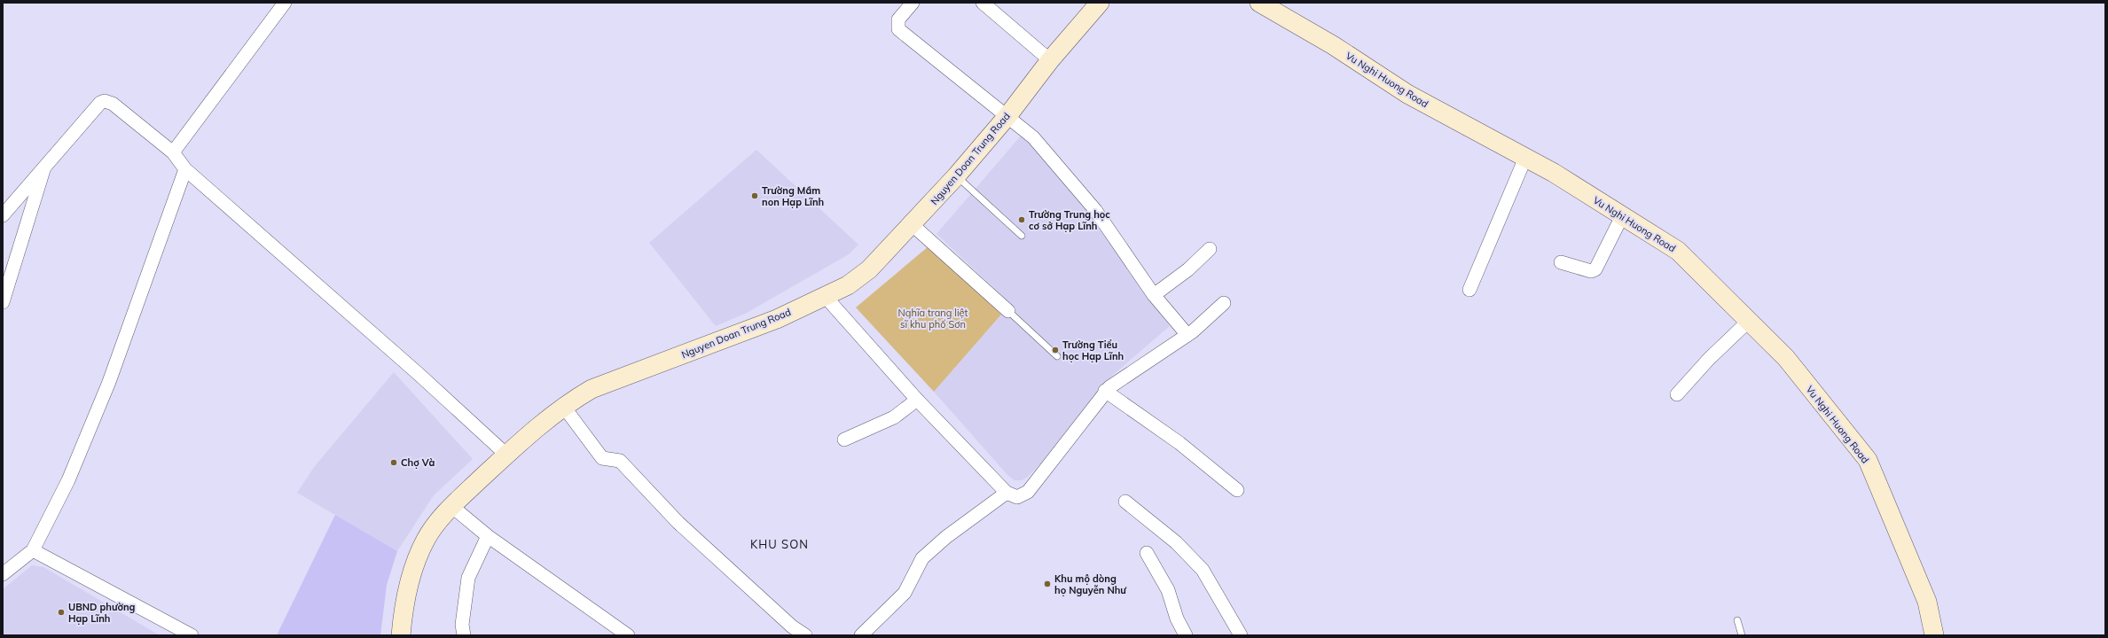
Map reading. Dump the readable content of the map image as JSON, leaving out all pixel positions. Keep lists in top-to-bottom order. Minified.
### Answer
{"streets":{"street":["Vu Nghi Huong Road","Nguyen Doan Trung Road"]},"districts":["KHU SON"],"parks":["Nghĩa trang liệt sĩ khu phố Sơn"],"places":["Trường Mầm non Hạp Lĩnh","Trường Trung học cơ sở Hạp Lĩnh","Trường Tiểu học Hạp Lĩnh","Chợ Và","Khu mộ dòng họ Nguyễn Như","UBND phường Hạp Lĩnh"]}
